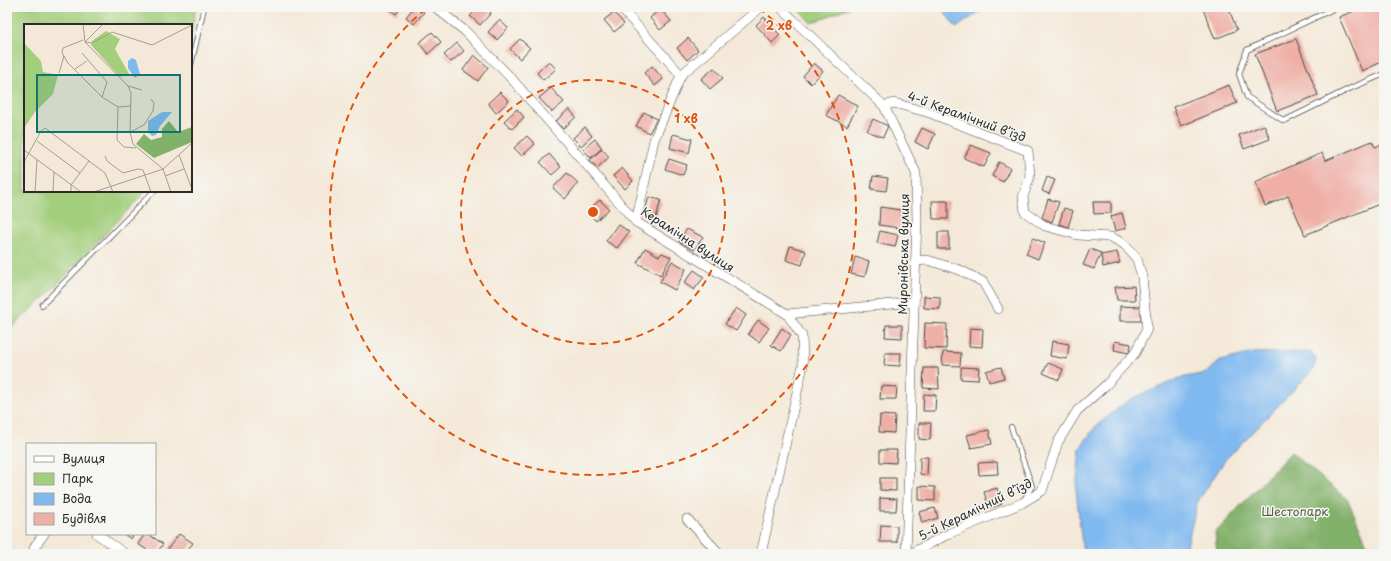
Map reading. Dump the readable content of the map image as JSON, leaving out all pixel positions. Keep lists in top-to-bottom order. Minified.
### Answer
{"streets":{"street":["4-й Керамічний в’їзд","Керамічна вулиця","Миронівська вулиця","5-й Керамічний в’їзд"]},"crossings":[["4-й Керамічний в’їзд","Миронівська вулиця"],["4-й Керамічний в’їзд","5-й Керамічний в’їзд"]],"parks":["Шестопарк"],"legend":["Вулиця","Парк","Вода","Будівля"],"rings":["2 хв","1 хв"]}
